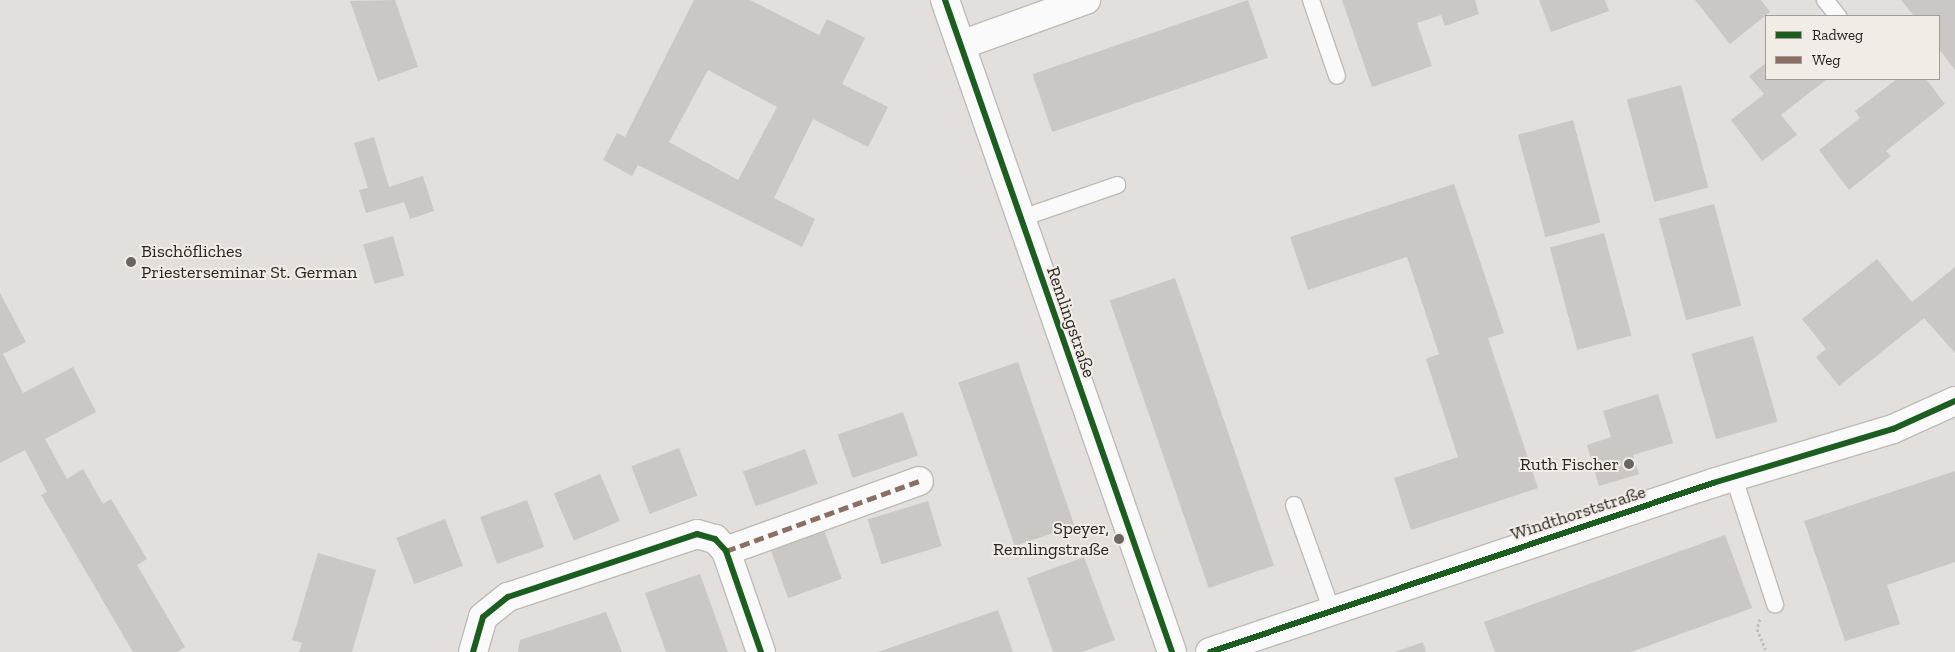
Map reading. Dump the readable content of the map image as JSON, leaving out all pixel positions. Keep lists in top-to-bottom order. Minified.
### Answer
{"streets":{"street":["Remlingstraße","Windthorststraße"]},"places":["Bischöfliches Priesterseminar St. German","Ruth Fischer","Speyer, Remlingstraße"],"legend":["Radweg","Weg"]}
